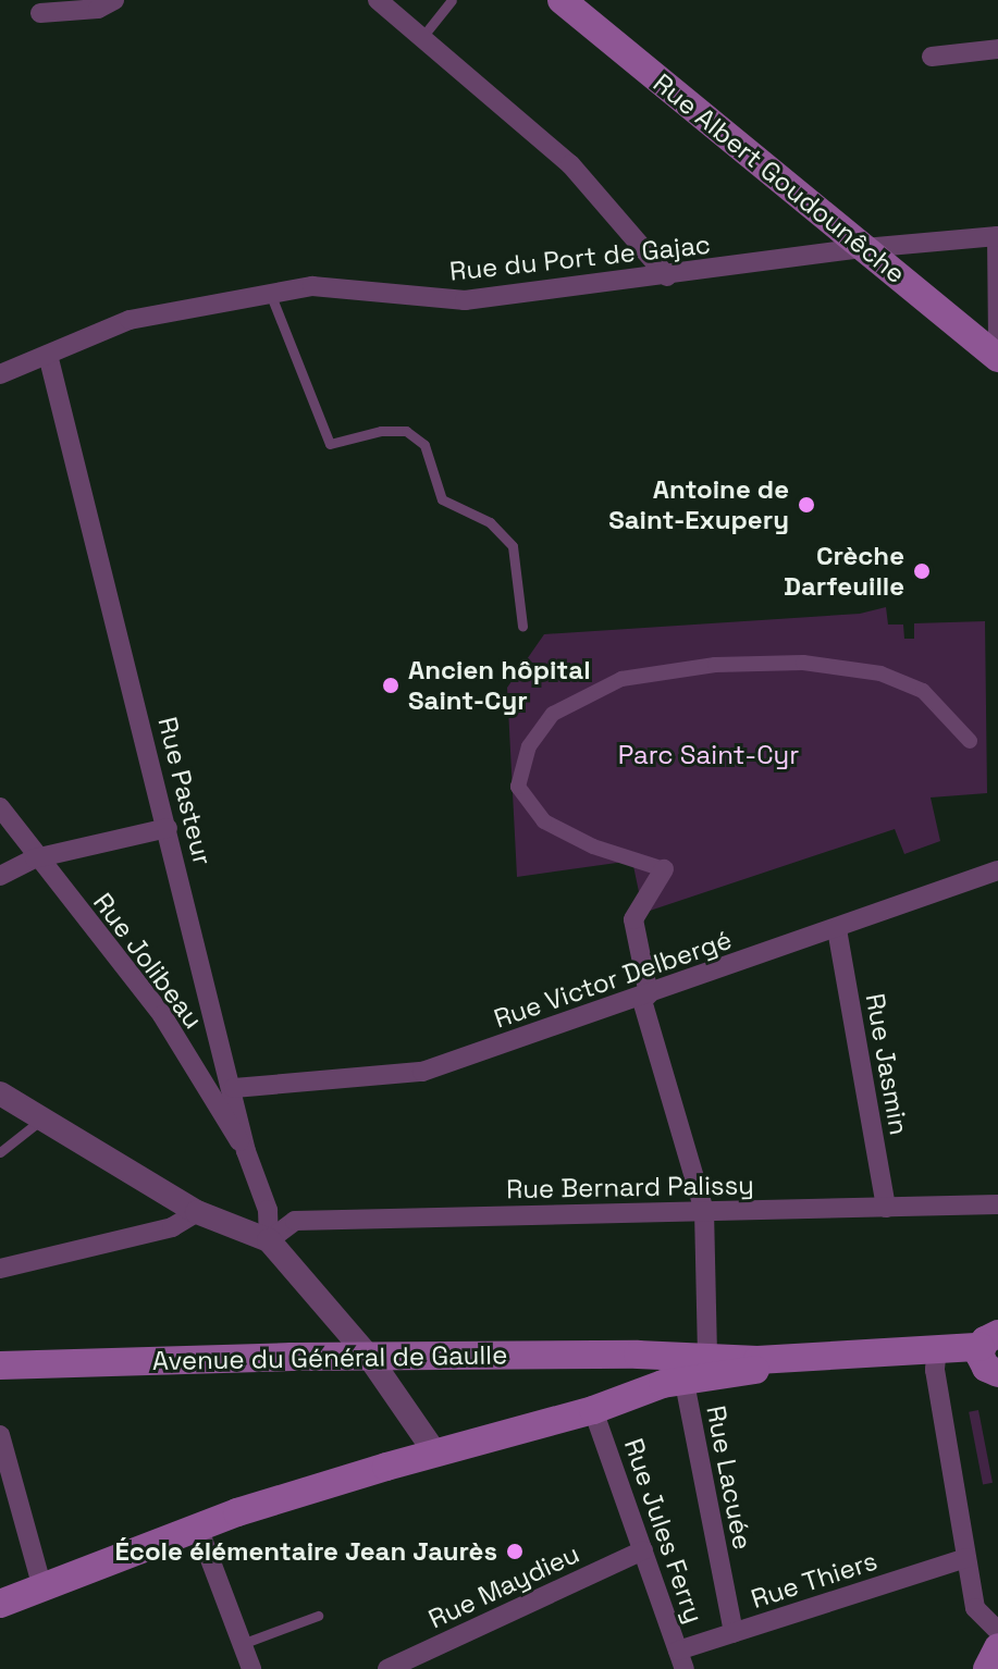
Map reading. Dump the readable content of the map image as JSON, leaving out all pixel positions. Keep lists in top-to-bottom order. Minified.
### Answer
{"streets":{"main road":["Rue Albert Goudounêche","Avenue du Général de Gaulle"],"street":["Rue du Port de Gajac","Rue Pasteur","Rue Jolibeau","Rue Victor Delbergé","Rue Jasmin","Rue Bernard Palissy","Rue Lacuée","Rue Jules Ferry","Rue Thiers","Rue Maydieu"]},"crossings":[["Rue Albert Goudounêche","Rue du Port de Gajac"],["Rue du Port de Gajac","Rue Pasteur"],["Rue Pasteur","Rue Jolibeau"],["Rue Pasteur","Rue Victor Delbergé"],["Rue Pasteur","Rue Bernard Palissy"],["Rue Victor Delbergé","Rue Jasmin"],["Rue Victor Delbergé","Rue Lacuée"],["Rue Jasmin","Rue Bernard Palissy"],["Rue Bernard Palissy","Rue Lacuée"],["Avenue du Général de Gaulle","Rue Lacuée"],["Rue Lacuée","Rue Thiers"],["Rue Jules Ferry","Rue Thiers"],["Rue Jules Ferry","Rue Maydieu"]],"parks":["Parc Saint-Cyr"],"places":["Antoine de Saint-Exupery","Crèche Darfeuille","Ancien hôpital Saint-Cyr","École élémentaire Jean Jaurès"]}
